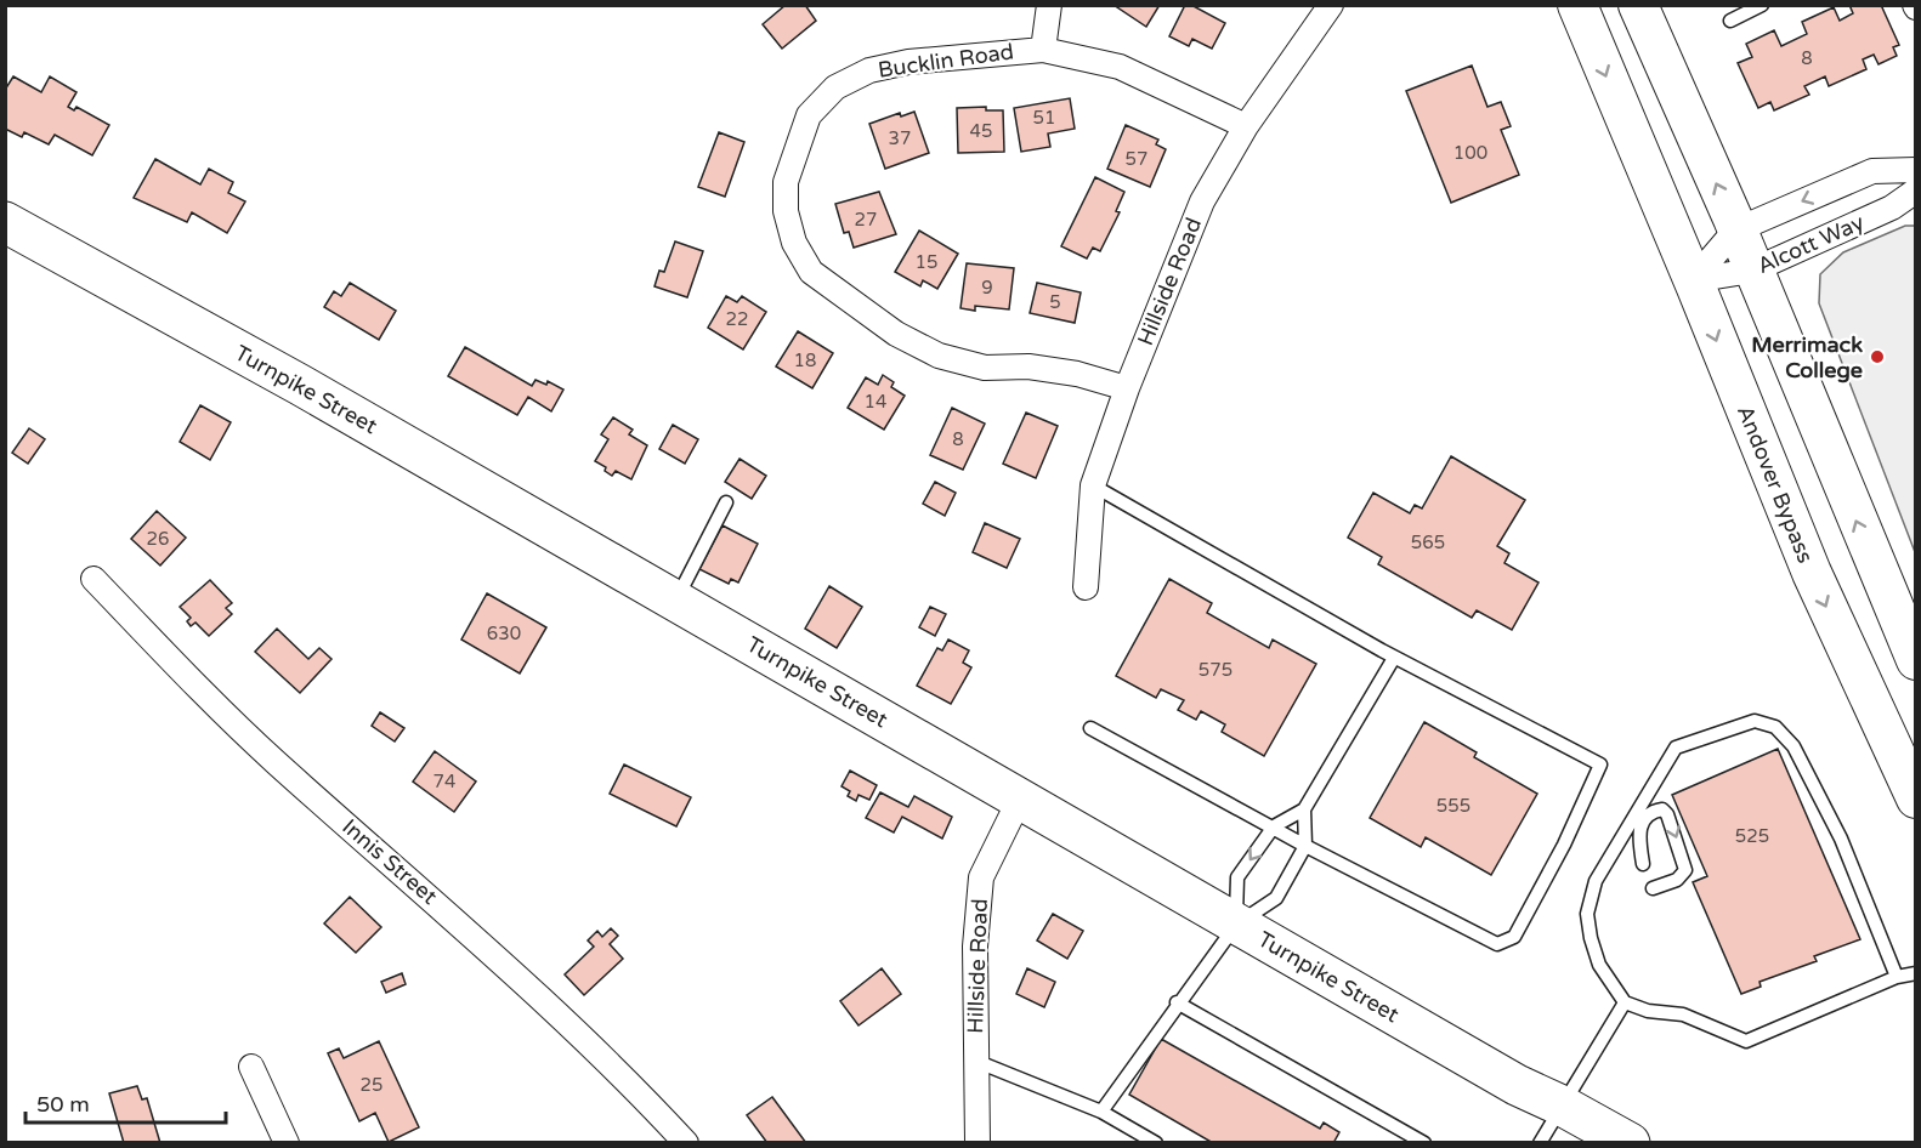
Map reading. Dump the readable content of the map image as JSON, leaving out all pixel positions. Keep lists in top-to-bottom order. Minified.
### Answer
{"streets":{"highway":["Turnpike Street"],"main road":["Andover Bypass"],"street":["Bucklin Road","Alcott Way","Hillside Road","Innis Street"]},"crossings":[["Bucklin Road","Hillside Road"],["Alcott Way","Andover Bypass"],["Hillside Road","Turnpike Street"]],"places":["Merrimack College"],"house_numbers":["8","51","45","37","100","57","27","15","9","5","22","18","14","8","26","565","630","575","74","555","525","25"],"scale_bar":"50 m"}
